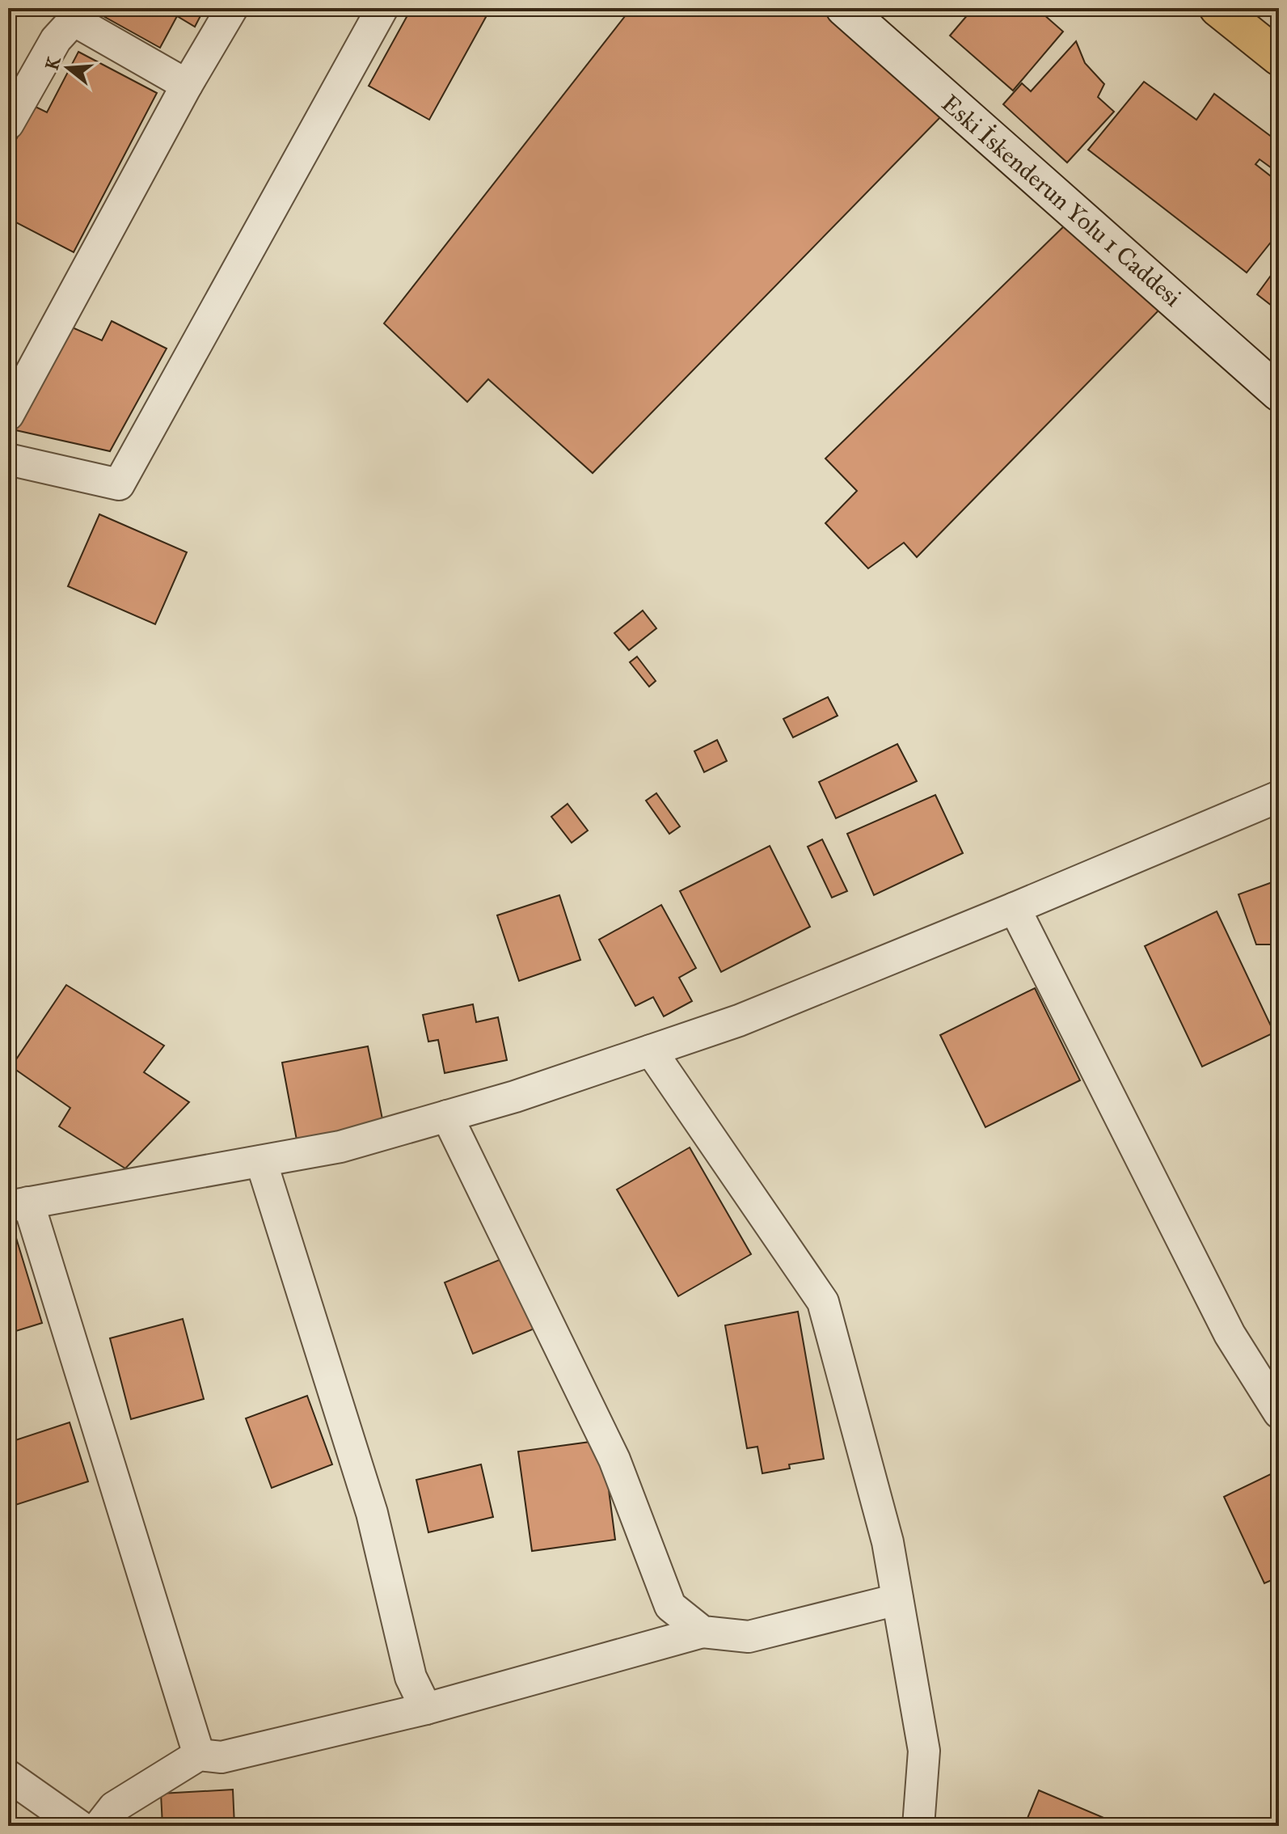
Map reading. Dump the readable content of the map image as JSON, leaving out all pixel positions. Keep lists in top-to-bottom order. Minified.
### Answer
{"streets":{"street":["Eski İskenderun Yolu 1 Caddesi"]},"north":"left"}
